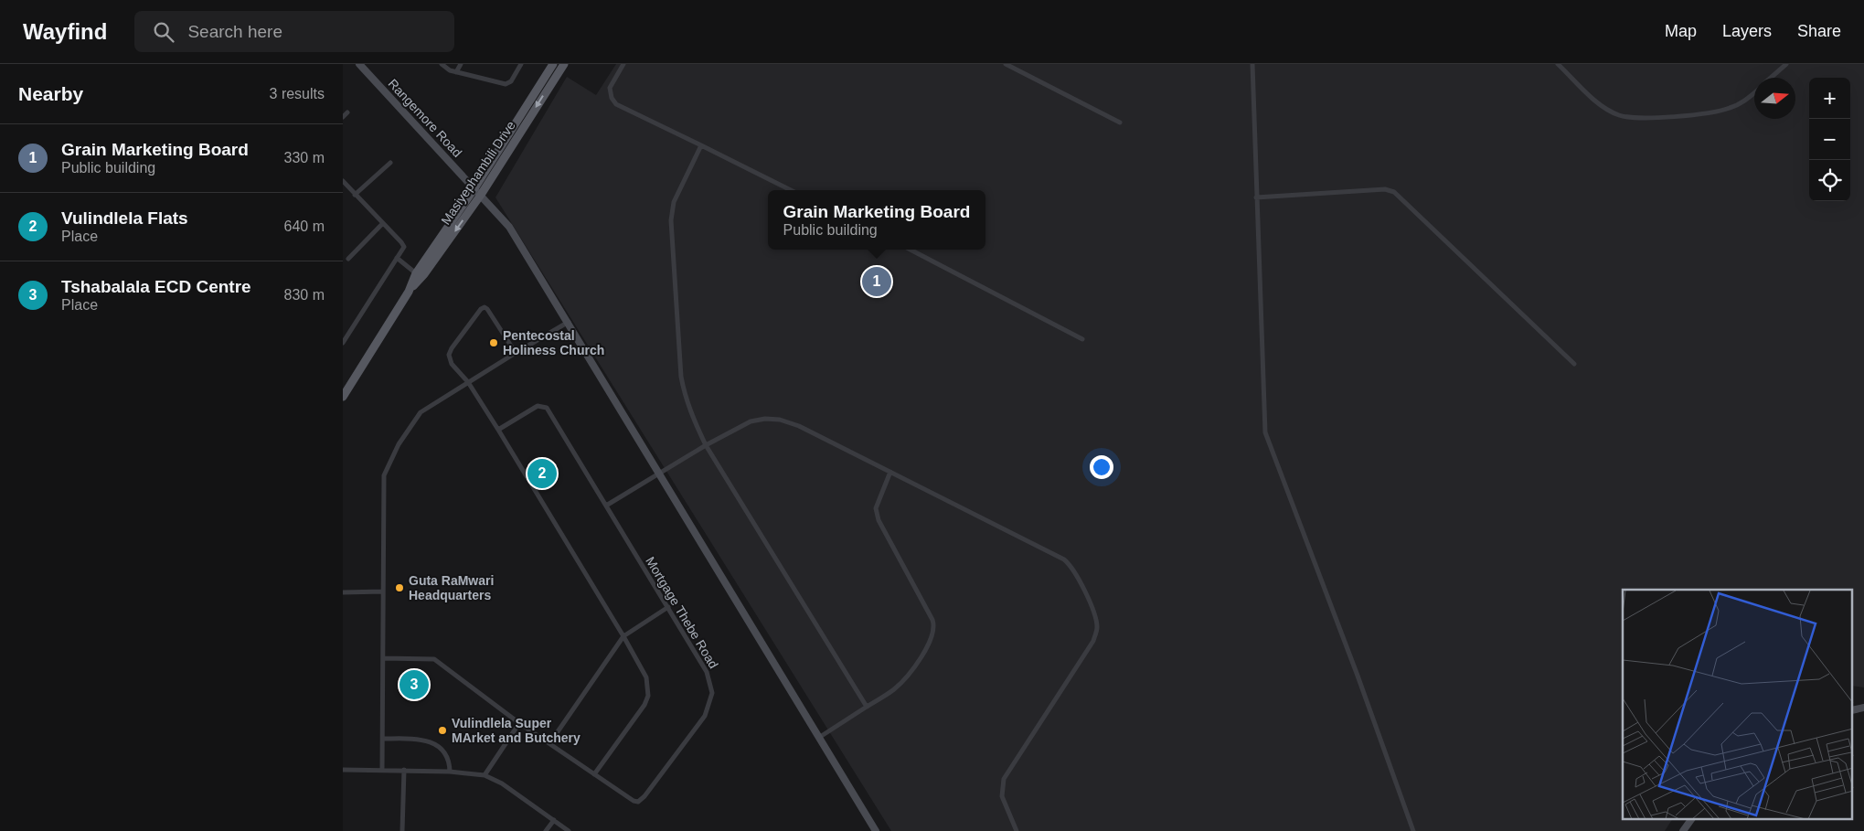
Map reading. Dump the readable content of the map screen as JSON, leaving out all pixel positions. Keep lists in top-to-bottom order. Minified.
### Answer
{"streets":{"main road":["Masiyephambili Drive"],"street":["Rangemore Road","Mortgage Thebe Road"]},"crossings":[["Rangemore Road","Masiyephambili Drive"]],"places":["Pentecostal Holiness Church","Guta RaMwari Headquarters","Vulindlela Super MArket and Butchery"],"north":"right","page":{"header":"Wayfind","search":"Search here","nav":["Map","Layers","Share"],"heading":["Nearby","3 results"],"map_buttons":["+","−"],"list":[{"mark":"1","name":"Grain Marketing Board","note":"Public building","value":"330 m"},{"mark":"2","name":"Vulindlela Flats","note":"Place","value":"640 m"},{"mark":"3","name":"Tshabalala ECD Centre","note":"Place","value":"830 m"}],"popup":["Grain Marketing Board","Public building"],"pins":["1","2","3"]}}
